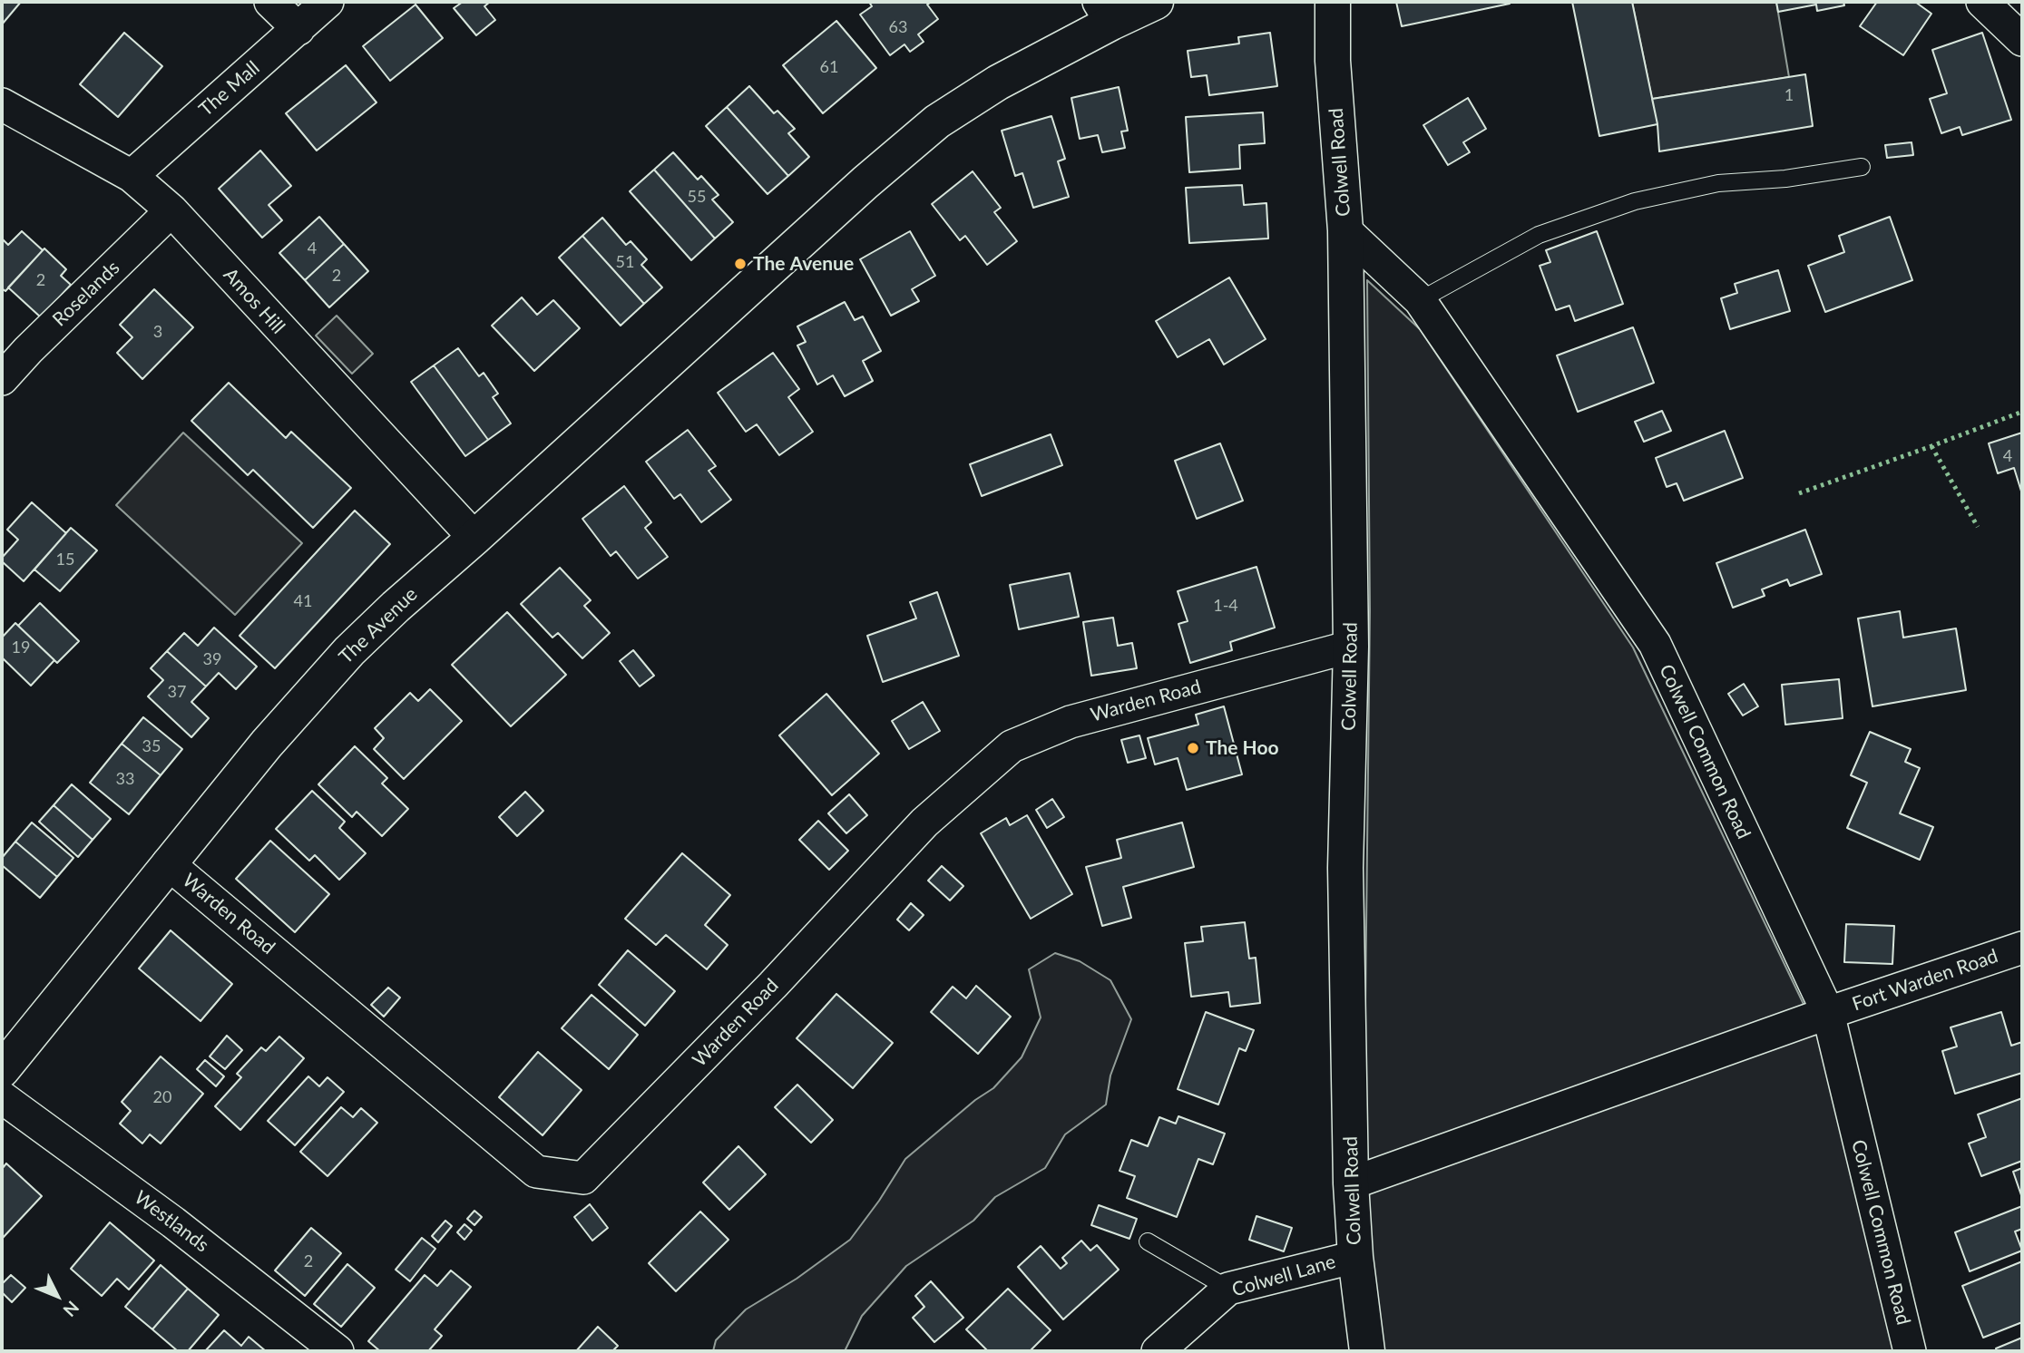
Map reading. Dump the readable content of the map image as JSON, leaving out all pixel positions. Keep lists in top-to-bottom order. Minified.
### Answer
{"streets":{"main road":["Colwell Road","The Avenue"],"street":["The Mall","Roselands","Amos Hill","Warden Road","Colwell Common Road","Fort Warden Road","Westlands","Colwell Lane"]},"crossings":[["The Mall","Amos Hill"],["Colwell Road","Warden Road"],["Colwell Road","Colwell Common Road"],["Colwell Road","Fort Warden Road"],["Colwell Road","Colwell Lane"],["Roselands","Amos Hill"],["Amos Hill","The Avenue"],["The Avenue","Warden Road"],["Colwell Common Road","Fort Warden Road"]],"places":["The Avenue","The Hoo"],"house_numbers":["63","61","1","55","4","51","2","2","3","4","15","41","1-4","19","39","37","35","33","20","2"],"north":"bottom right"}
